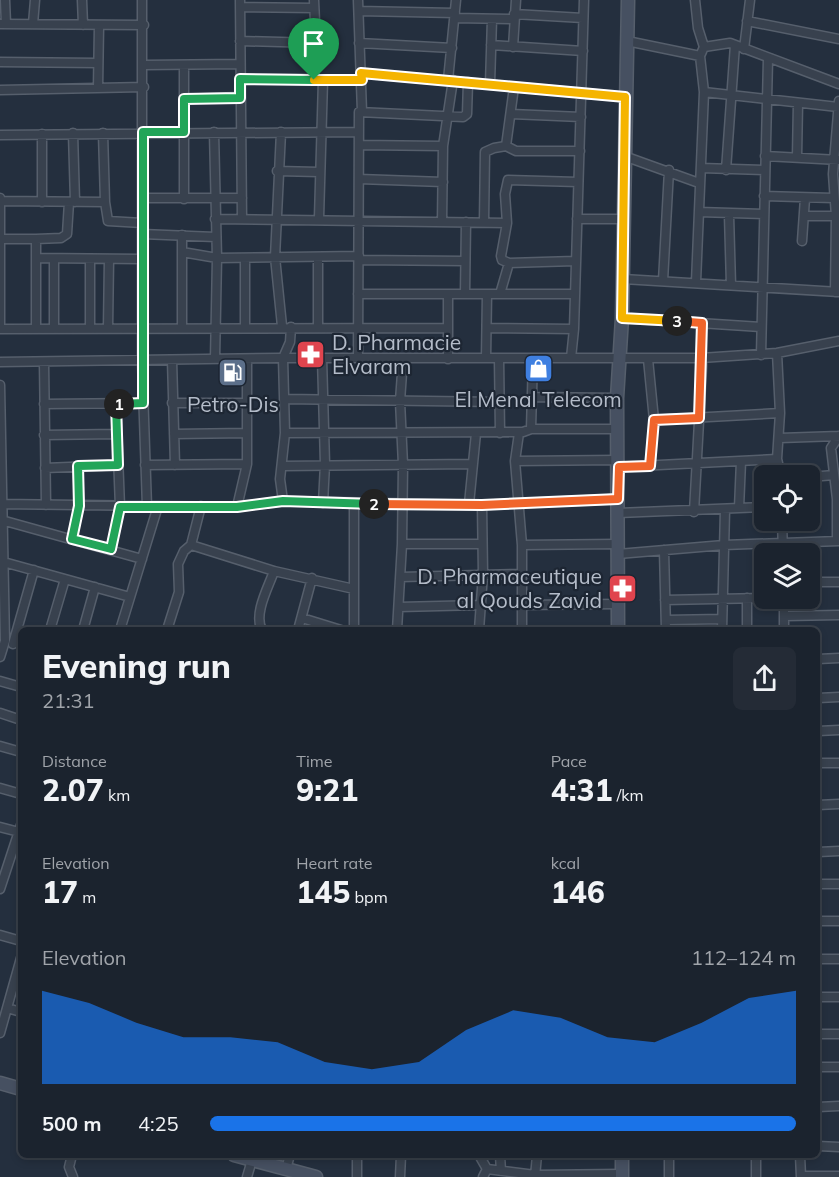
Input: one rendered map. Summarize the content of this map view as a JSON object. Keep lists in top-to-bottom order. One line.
{"places":{"pharmacy":["D. Pharmacie Elvaram","D. Pharmaceutique al Qouds Zavid"],"shop":["El Menal Telecom"],"fuel station":["Petro-Dis"]},"page":{"pins":["3","1","2"],"heading":["Evening run","21:31"],"stats":[["Distance","2.07 km"],["Time","9:21"],["Pace","4:31 /km"],["Elevation","17 m"],["Heart rate","145 bpm"],["kcal","146"]],"chart":["Elevation","112–124 m"],"list":[{"name":"500 m","note":"4:25"}]}}
